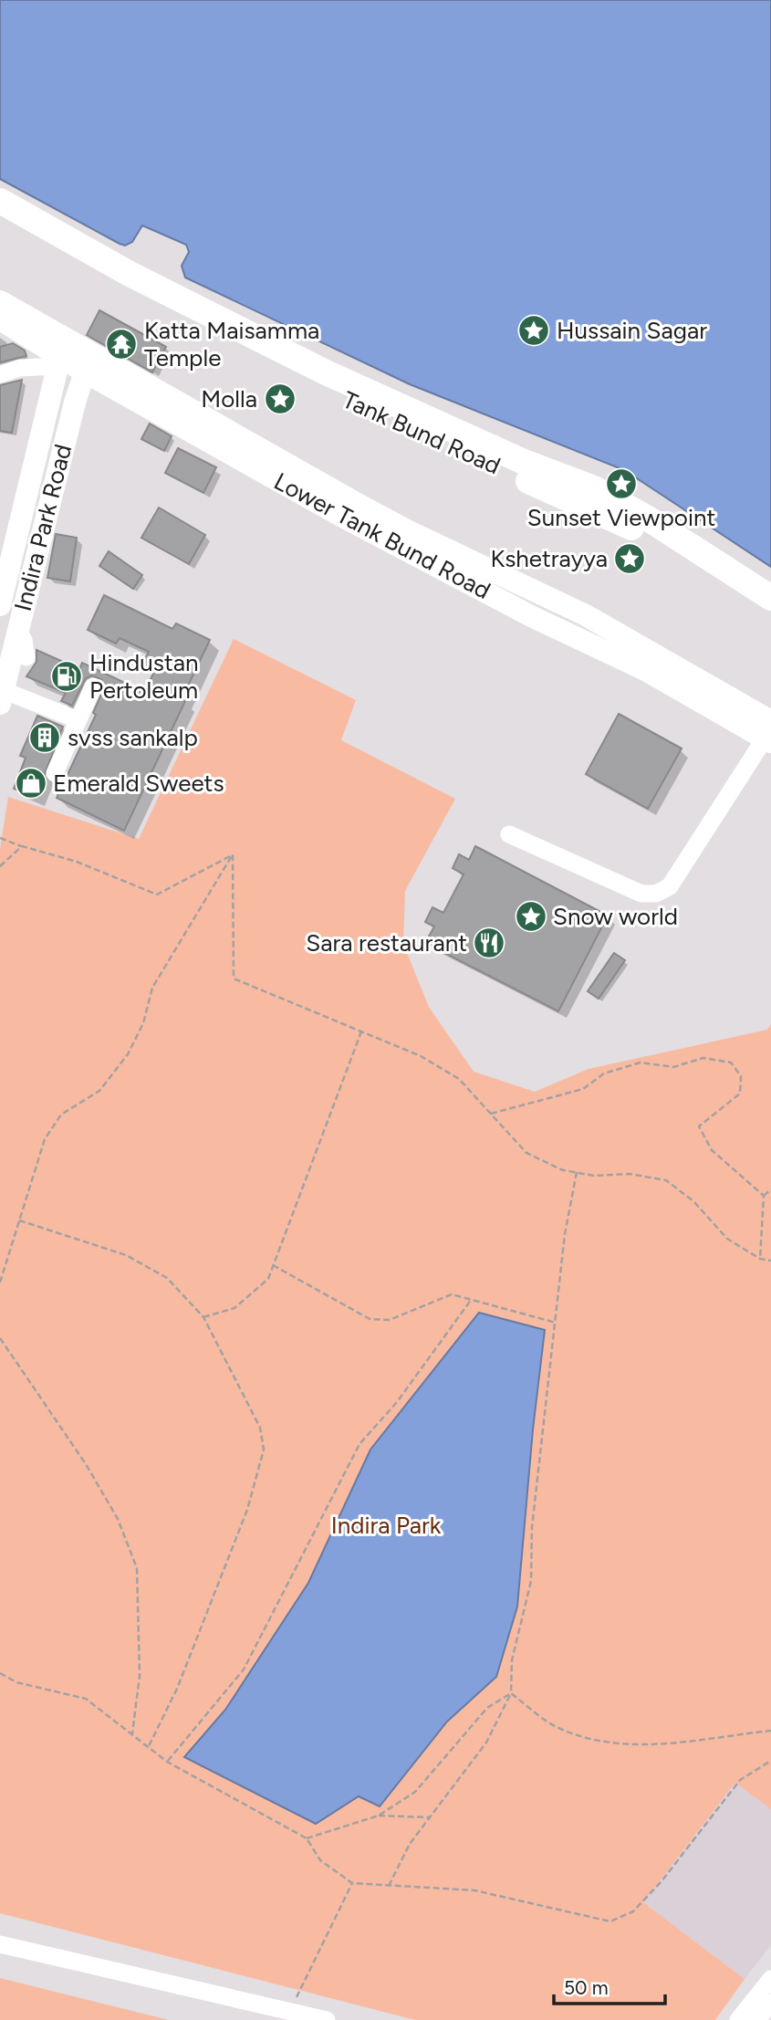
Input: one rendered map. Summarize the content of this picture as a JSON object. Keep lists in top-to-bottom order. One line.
{"streets":{"highway":["Tank Bund Road"],"main road":["Indira Park Road","Lower Tank Bund Road"]},"crossings":[["Indira Park Road","Lower Tank Bund Road"]],"parks":["Indira Park"],"places":{"place":["Hussain Sagar","Molla","Sunset Viewpoint","Kshetrayya","Snow world"],"temple":["Katta Maisamma Temple"],"fuel station":["Hindustan Pertoleum"],"building":["svss sankalp"],"shop":["Emerald Sweets"],"restaurant":["Sara restaurant"]},"scale_bar":"50 m"}
